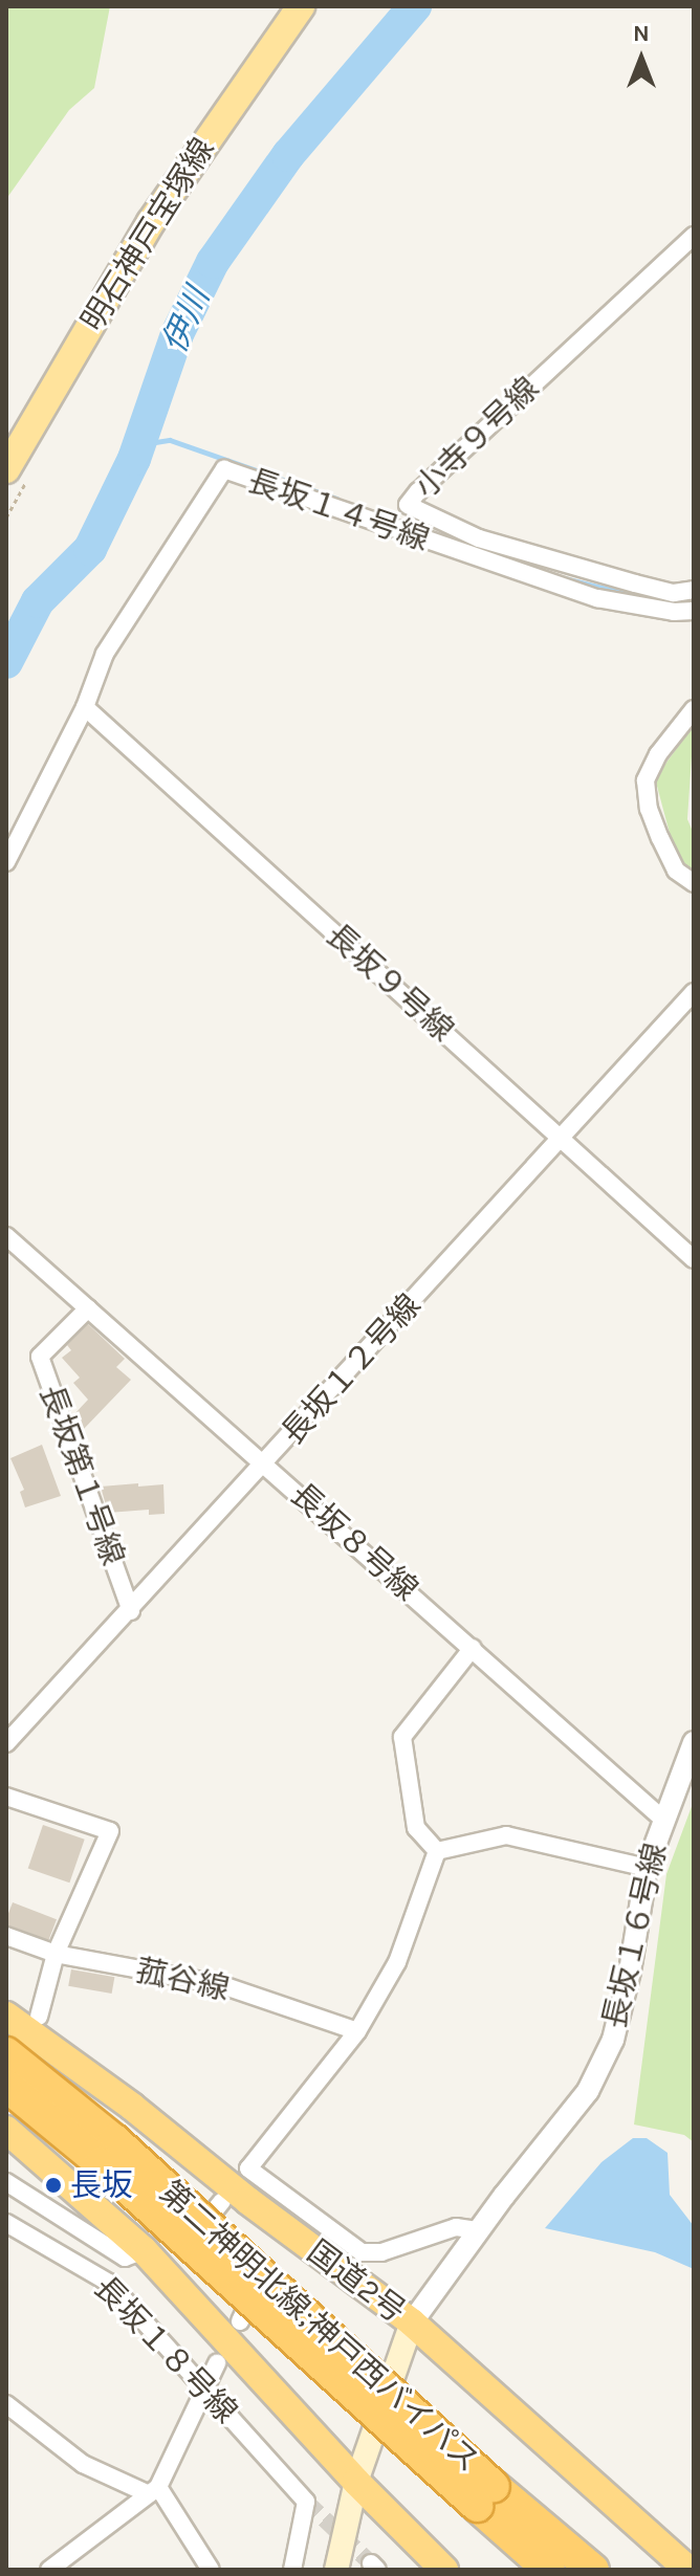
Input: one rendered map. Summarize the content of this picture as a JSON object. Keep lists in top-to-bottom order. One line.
{"streets":{"highway":["国道2号","第二神明北線;神戸西バイパス"],"main road":["明石神戸宝塚線"],"street":["小寺９号線","長坂１４号線","長坂９号線","長坂１２号線","長坂第１号線","長坂８号線","長坂１６号線","菰谷線","長坂１８号線"]},"crossings":[["小寺９号線","長坂１４号線"],["長坂１４号線","長坂９号線"],["長坂９号線","長坂１２号線"],["長坂１２号線","長坂第１号線"],["長坂１２号線","長坂８号線"],["長坂第１号線","長坂８号線"],["長坂８号線","長坂１６号線"],["長坂１６号線","国道2号"]],"water":["伊川"],"places":["長坂"],"north":"top"}
